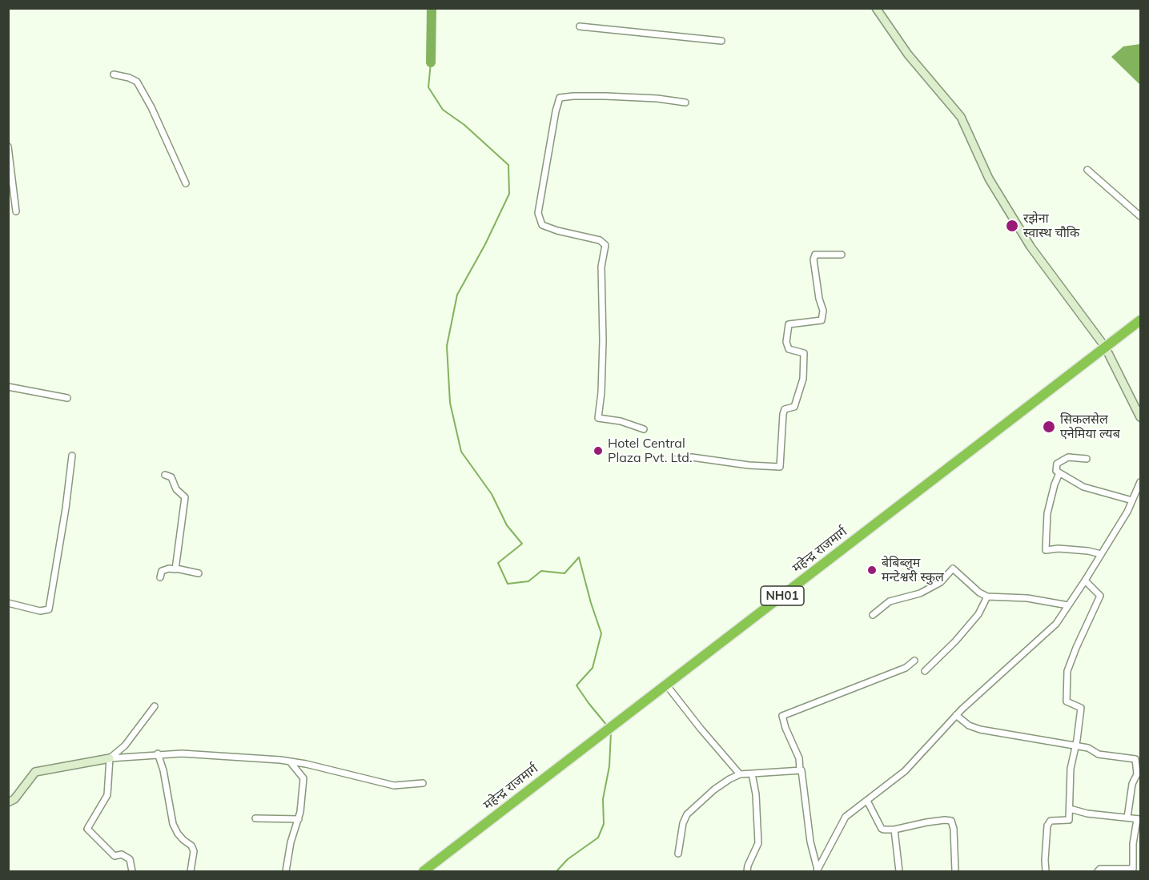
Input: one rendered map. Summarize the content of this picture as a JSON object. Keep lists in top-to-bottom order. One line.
{"streets":{"highway":["महेन्द्र राजमार्ग","NH01"]},"places":["रझेना स्वास्थ चौकि","सिकलसेल एनेमिया ल्यब","Hotel Central Plaza Pvt. Ltd.","बेबिब्लुम मन्टेश्वरी स्कुल"]}
